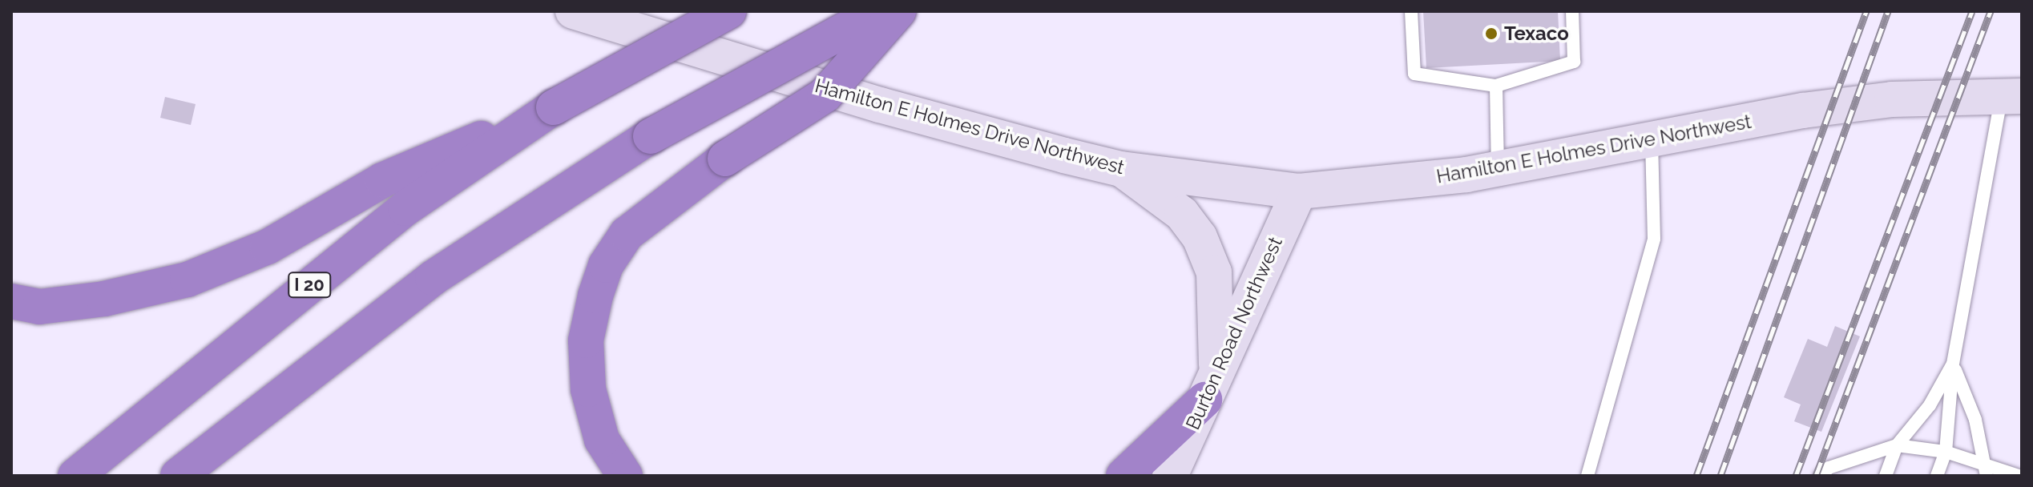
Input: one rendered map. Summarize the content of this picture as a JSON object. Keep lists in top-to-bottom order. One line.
{"streets":{"highway":["I 20"],"main road":["Hamilton E Holmes Drive Northwest","Burton Road Northwest"]},"crossings":[["Hamilton E Holmes Drive Northwest","Burton Road Northwest"]],"places":["Texaco"]}
